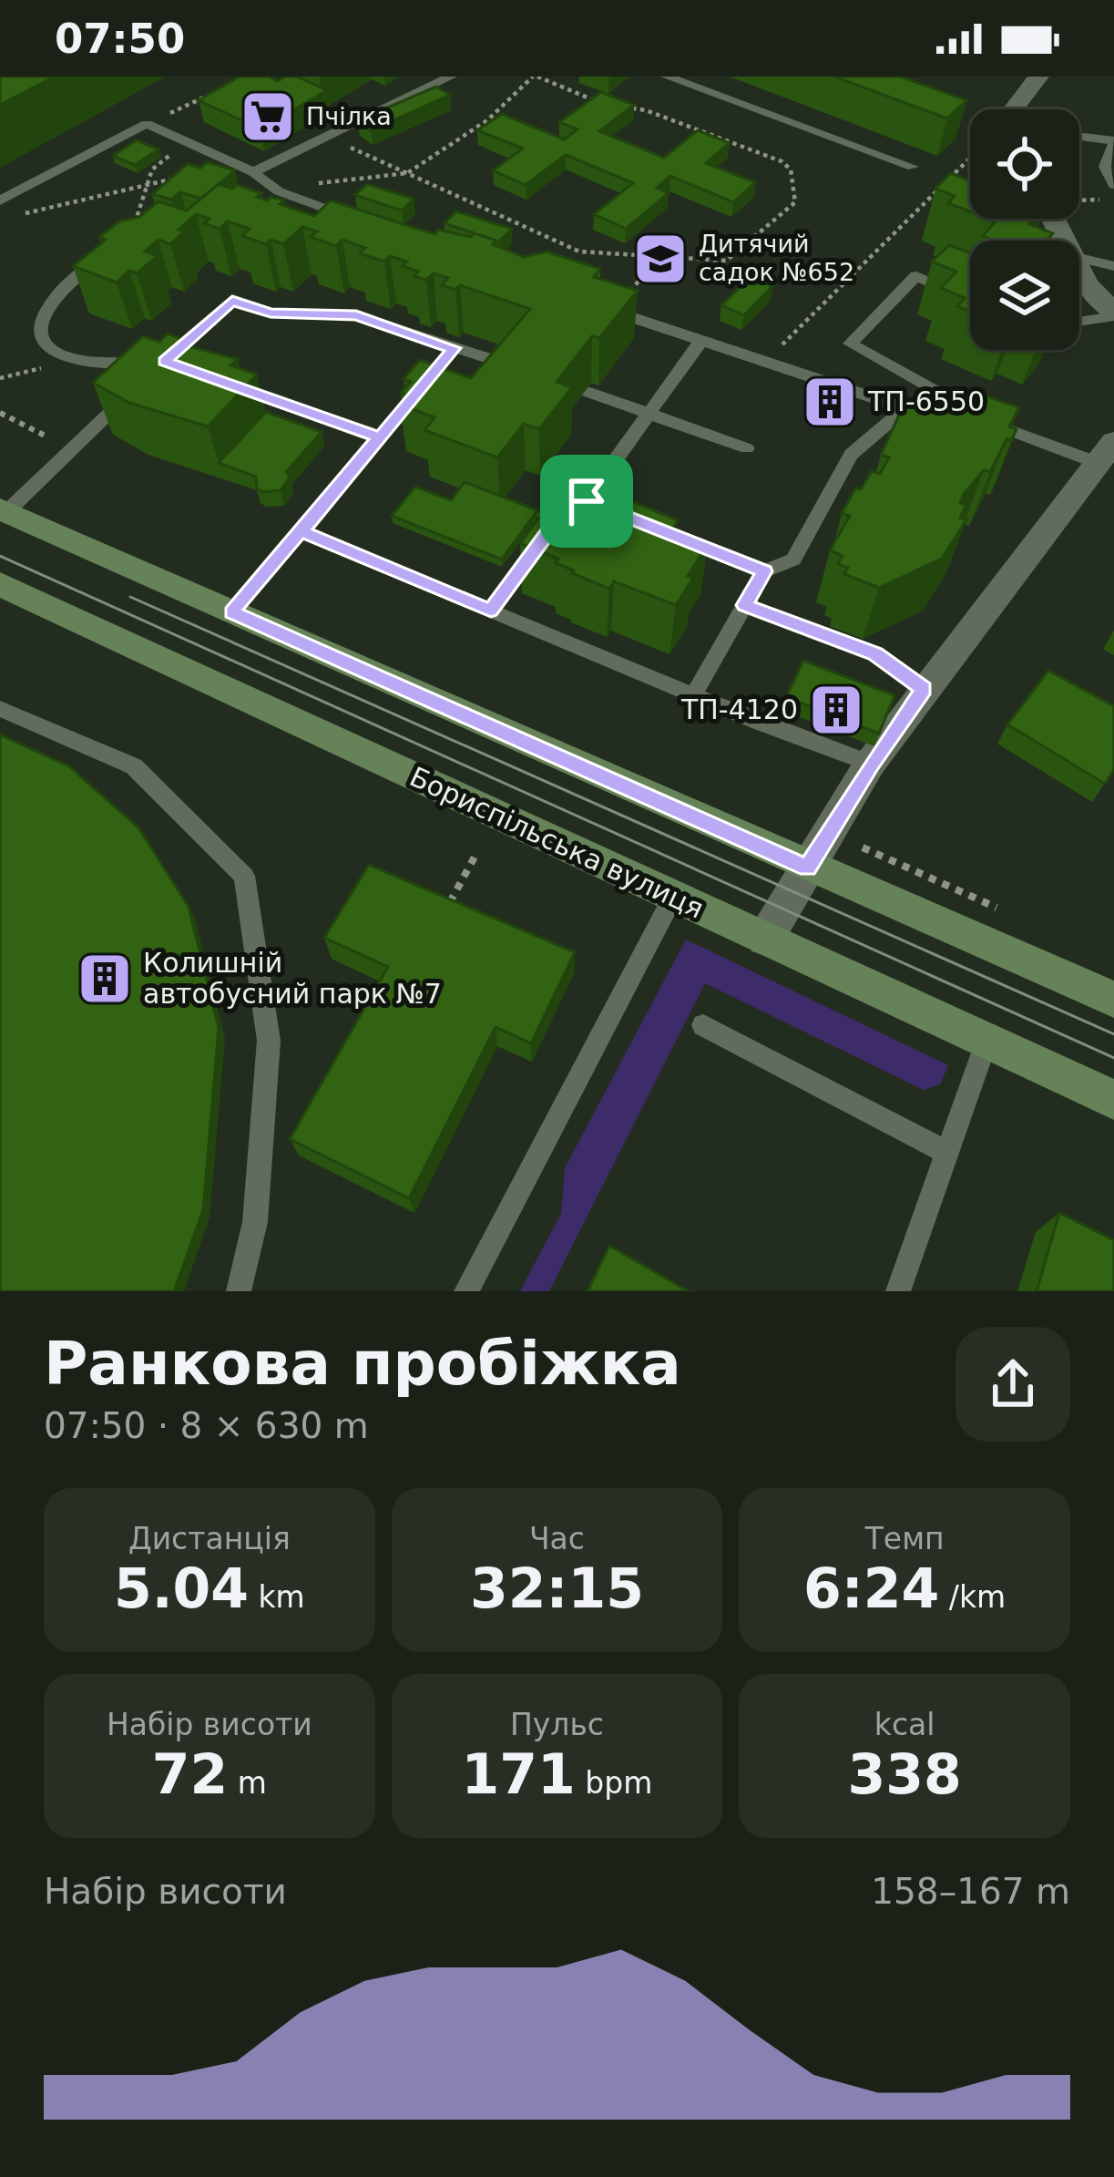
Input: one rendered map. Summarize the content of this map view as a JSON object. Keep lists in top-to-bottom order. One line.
{"streets":{"main road":["Бориспільська вулиця"]},"places":{"supermarket":["Пчілка"],"school or university":["Дитячий садок №652"],"building":["ТП-6550","ТП-4120","Колишній автобусний парк №7"]},"page":{"status":"07:50","heading":["Ранкова пробіжка","07:50 · 8 × 630 m"],"stats":[["Дистанція","5.04 km"],["Час","32:15"],["Темп","6:24 /km"],["Набір висоти","72 m"],["Пульс","171 bpm"],["kcal","338"]],"chart":["Набір висоти","158–167 m"]}}
